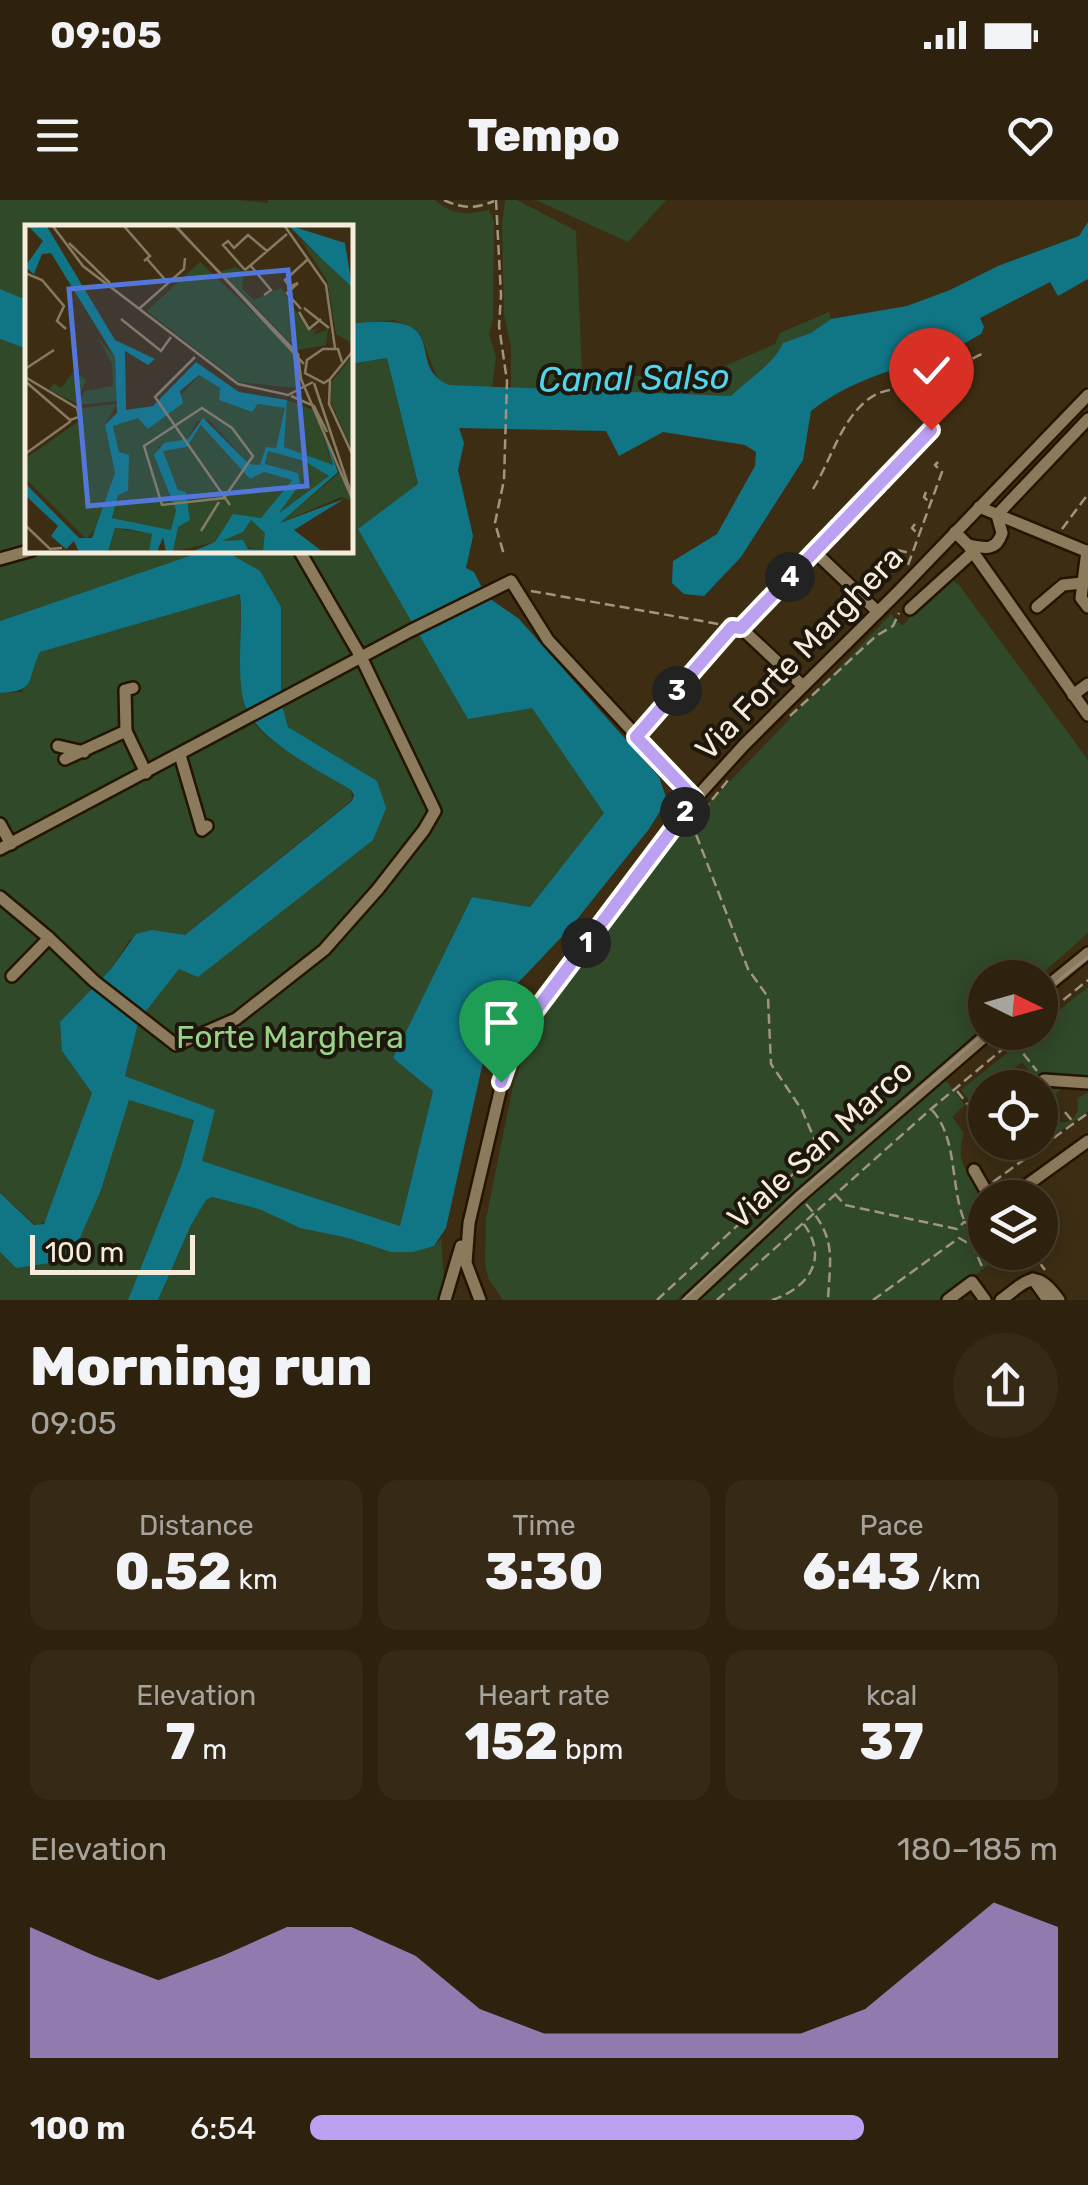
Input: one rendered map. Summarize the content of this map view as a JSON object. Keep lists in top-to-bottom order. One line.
{"streets":{"street":["Via Forte Marghera","Viale San Marco"]},"water":["Canal Salso"],"parks":["Forte Marghera"],"scale_bar":"100 m","north":"right","page":{"status":"09:05","header":"Tempo","pins":["4","3","2","1"],"scale":"100 m","heading":["Morning run","09:05"],"stats":[["Distance","0.52 km"],["Time","3:30"],["Pace","6:43 /km"],["Elevation","7 m"],["Heart rate","152 bpm"],["kcal","37"]],"chart":["Elevation","180–185 m"],"list":[{"name":"100 m","note":"6:54"}]}}
